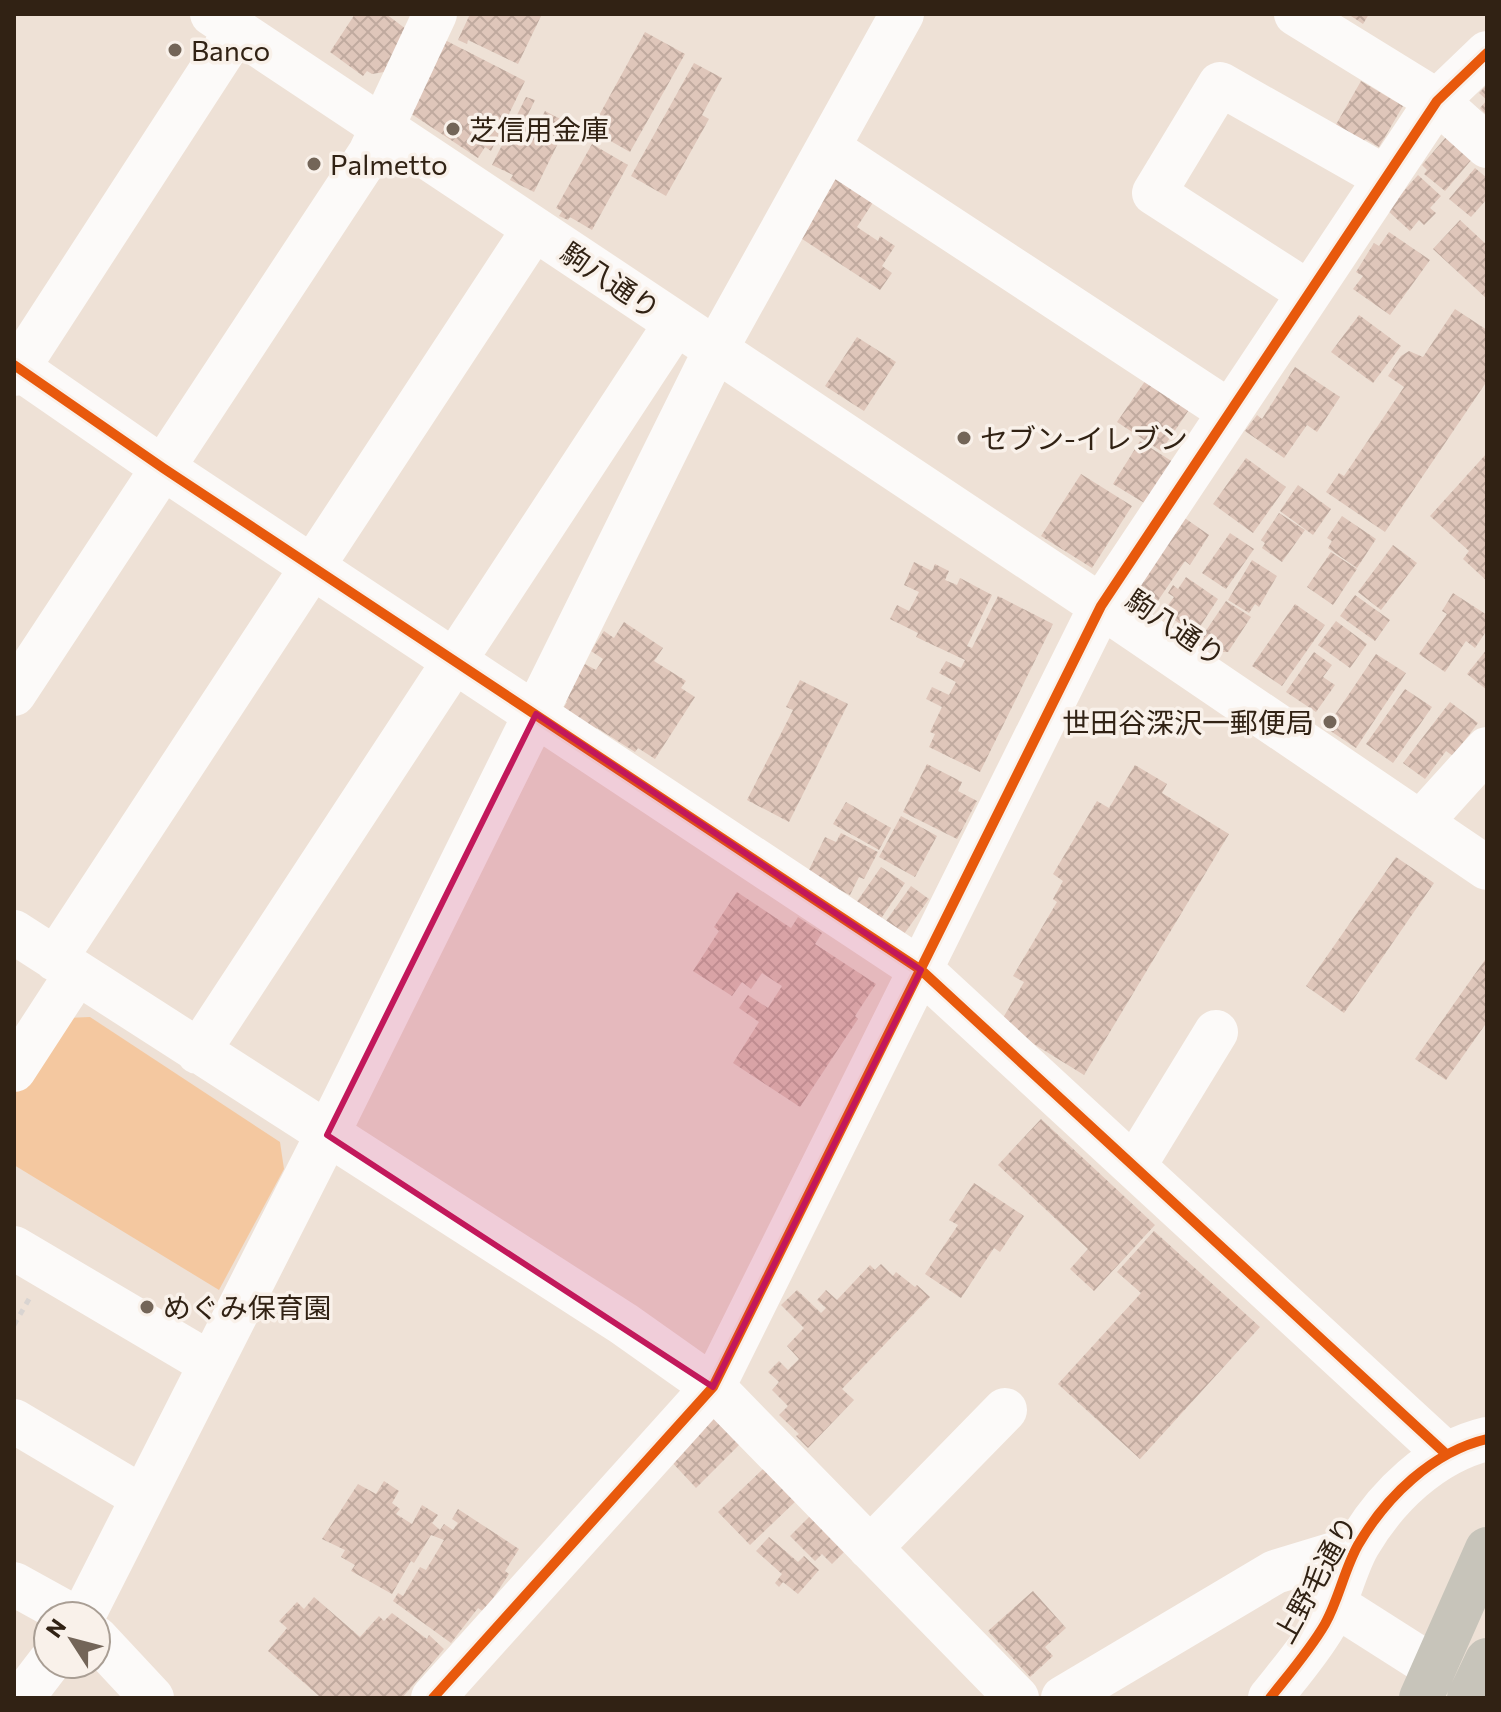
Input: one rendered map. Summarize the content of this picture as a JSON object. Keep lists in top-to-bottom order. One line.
{"streets":{"street":["駒八通り","上野毛通り"]},"places":["Banco","芝信用金庫","Palmetto","セブン-イレブン","世田谷深沢一郵便局","めぐみ保育園"],"north":"top left"}
